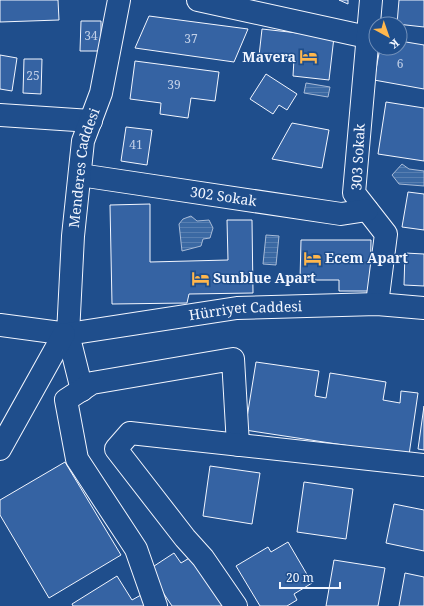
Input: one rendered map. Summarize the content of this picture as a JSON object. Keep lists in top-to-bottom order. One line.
{"streets":{"street":["303 Sokak","Menderes Caddesi","302 Sokak","Hürriyet Caddesi"]},"crossings":[["303 Sokak","302 Sokak"],["303 Sokak","Hürriyet Caddesi"],["Menderes Caddesi","302 Sokak"],["Menderes Caddesi","Hürriyet Caddesi"]],"places":{"hotel":["Mavera","Ecem Apart","Sunblue Apart"]},"house_numbers":["34","37","6","25","39","41"],"scale_bar":"20 m","north":"bottom right"}
